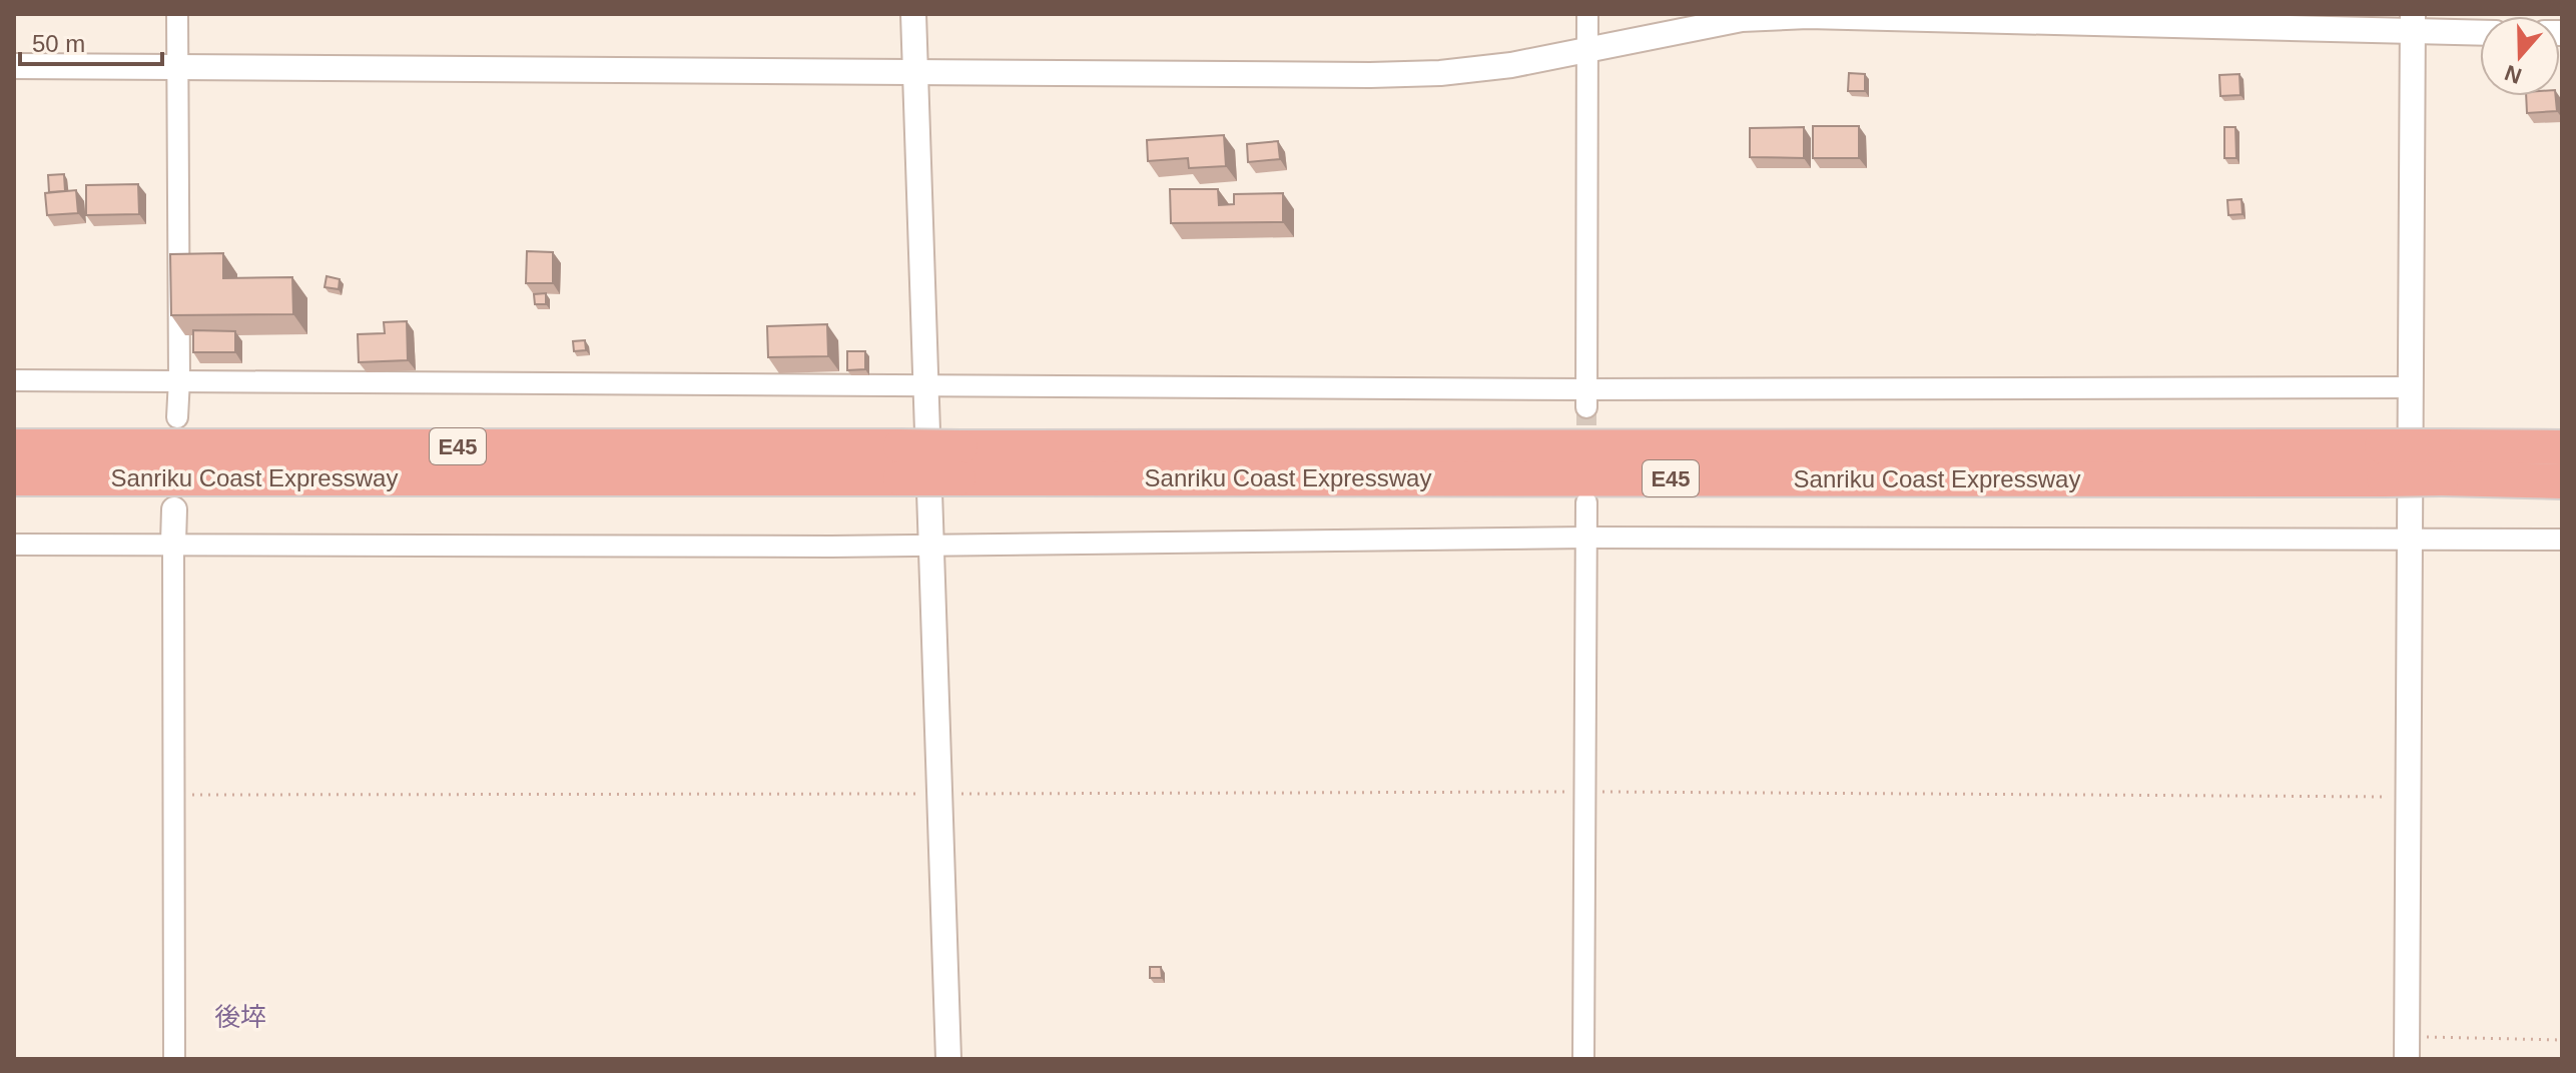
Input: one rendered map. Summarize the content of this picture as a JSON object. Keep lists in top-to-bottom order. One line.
{"streets":{"highway":["E45","Sanriku Coast Expressway"]},"districts":["後埣"],"scale_bar":"50 m","north":"bottom"}
